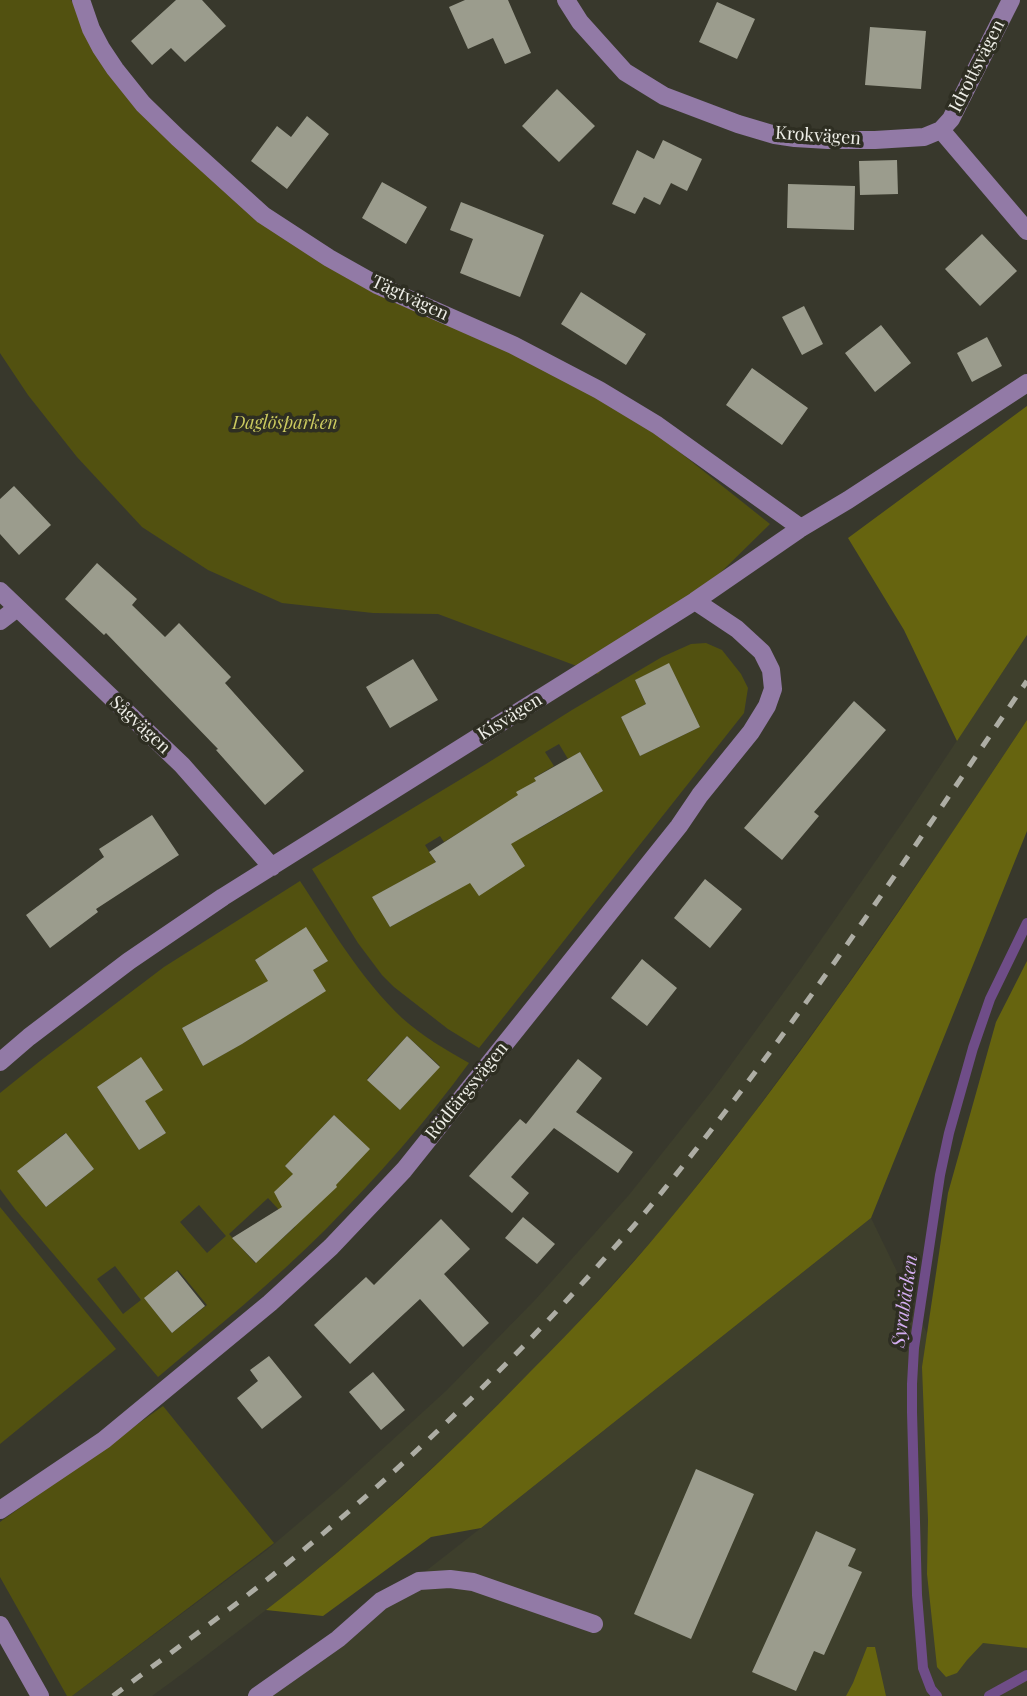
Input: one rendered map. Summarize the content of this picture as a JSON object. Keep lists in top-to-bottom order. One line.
{"streets":{"street":["Idrottsvägen","Krokvägen","Tägtvägen","Kisvägen","Sågvägen","Rödfärgsvägen"]},"crossings":[["Idrottsvägen","Krokvägen"],["Tägtvägen","Kisvägen"],["Kisvägen","Sågvägen"],["Kisvägen","Rödfärgsvägen"]],"water":["Syrabäcken"],"parks":["Daglösparken"]}
